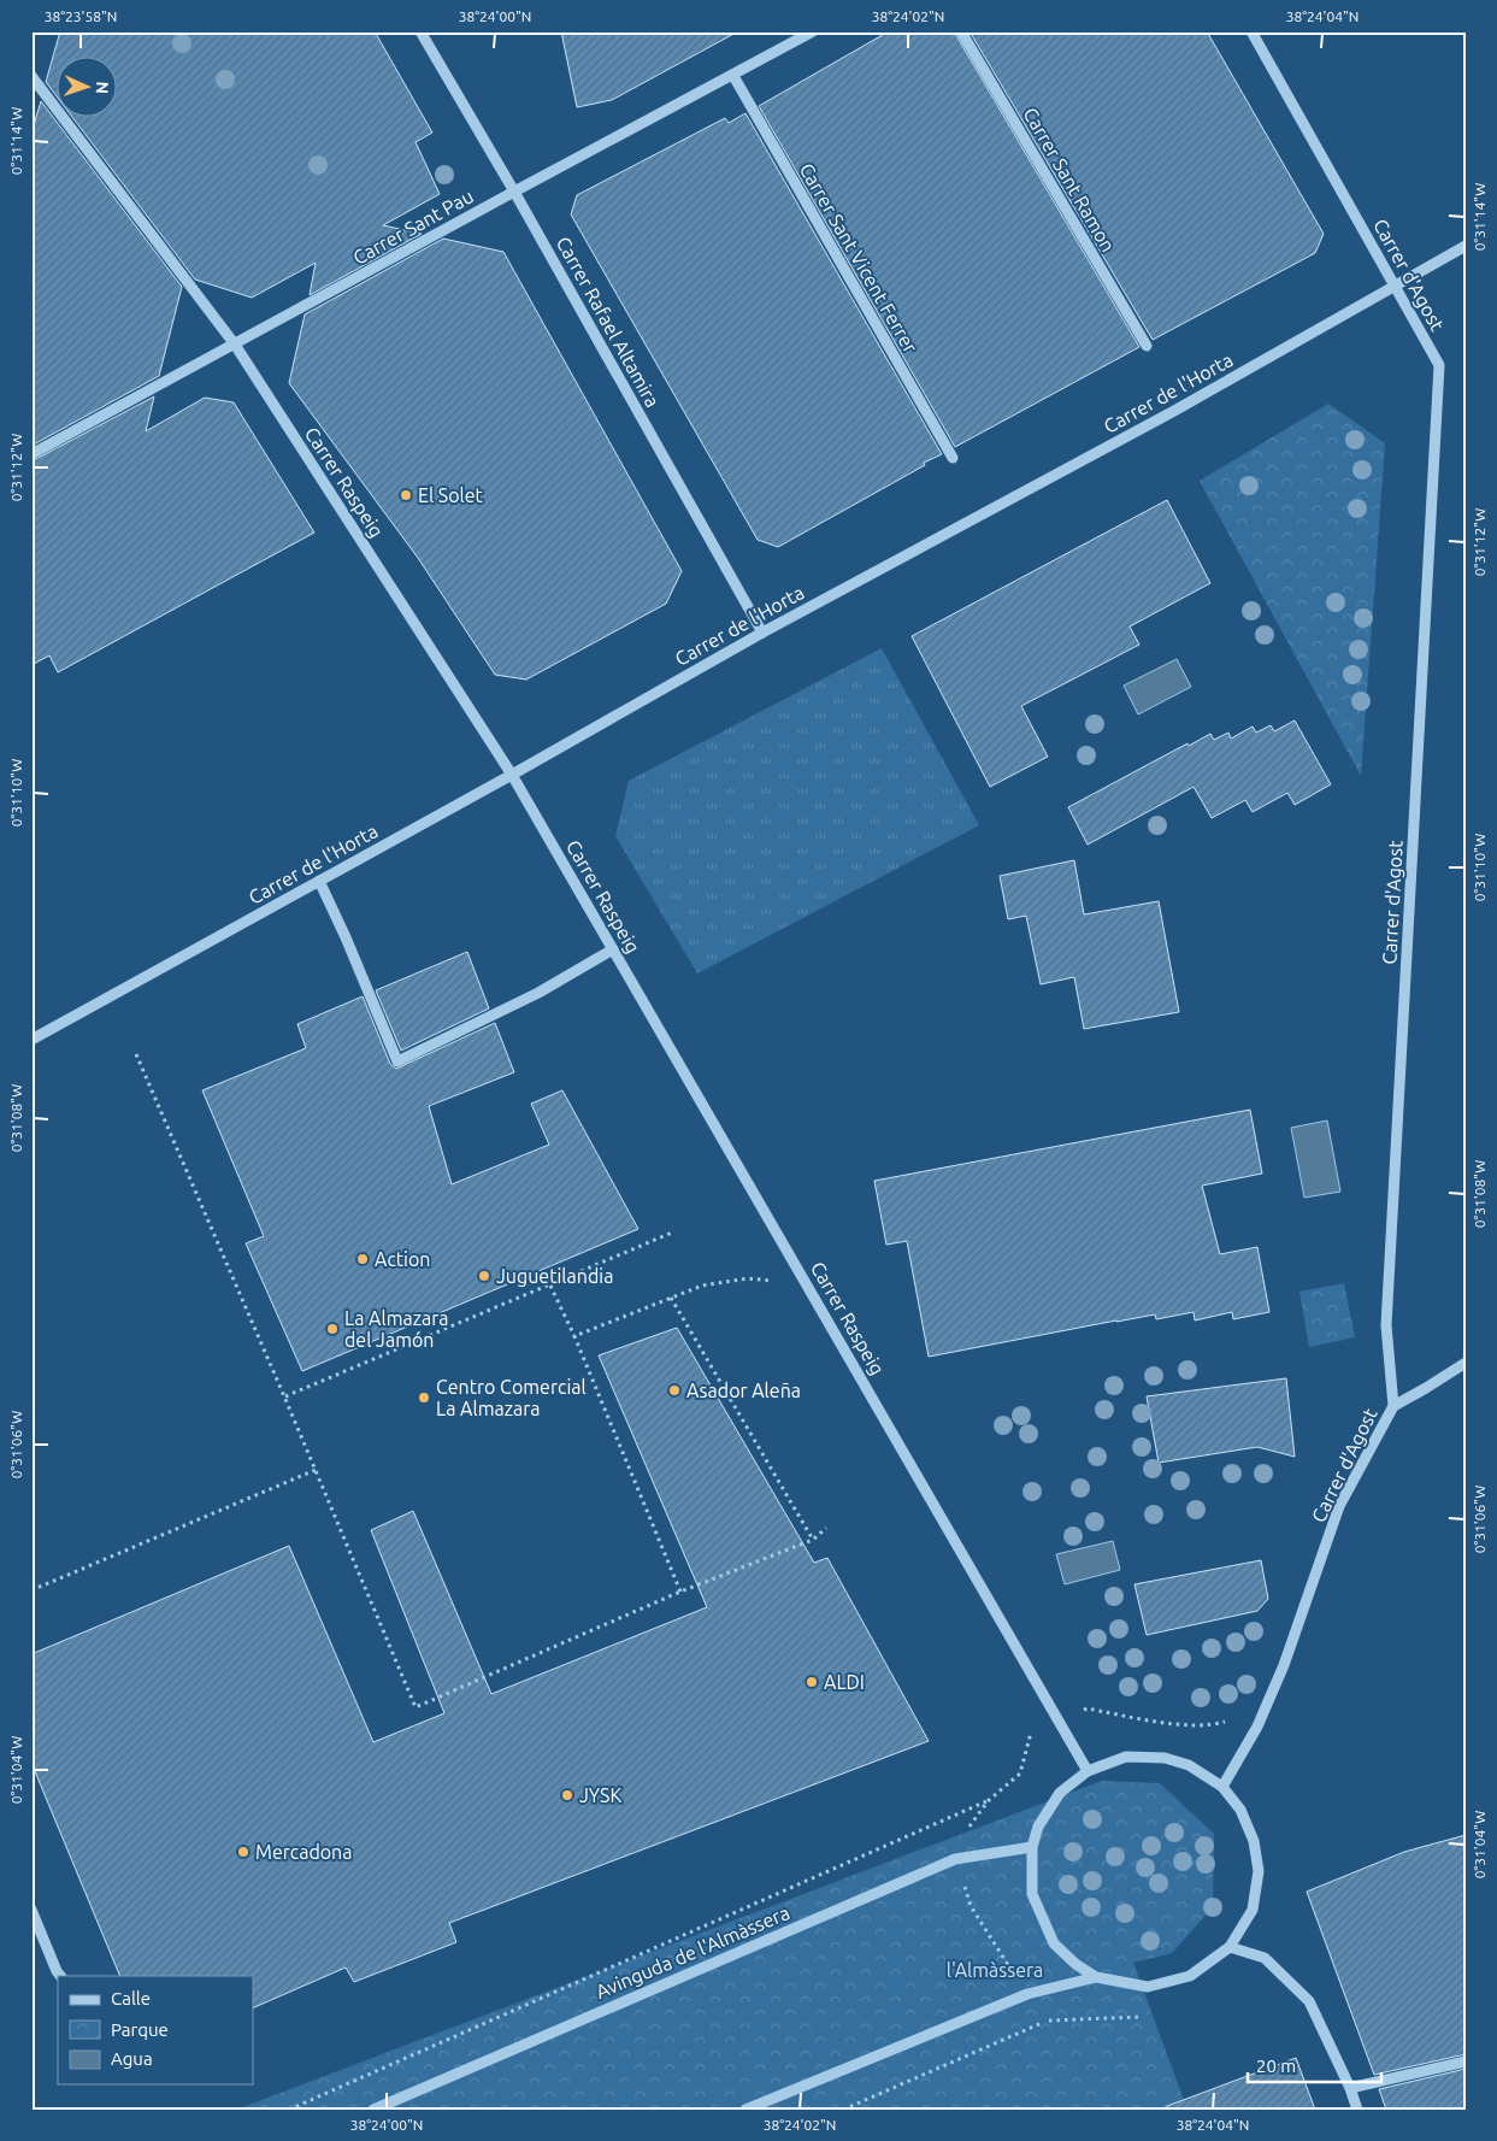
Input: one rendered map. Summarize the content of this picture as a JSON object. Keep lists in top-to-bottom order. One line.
{"streets":{"street":["Carrer Sant Ramon","Carrer Sant Pau","Carrer Sant Vicent Ferrer","Carrer d'Agost","Carrer Rafael Altamira","Carrer de l'Horta","Carrer Raspeig","Avinguda de l'Almàssera"]},"crossings":[["Carrer Sant Pau","Carrer Sant Vicent Ferrer"],["Carrer Sant Pau","Carrer Rafael Altamira"],["Carrer Sant Pau","Carrer Raspeig"],["Carrer d'Agost","Carrer de l'Horta"],["Carrer Rafael Altamira","Carrer de l'Horta"],["Carrer de l'Horta","Carrer Raspeig"]],"parks":["l'Almàssera"],"places":["El Solet","Action","Juguetilandia","La Almazara del Jamón","Asador Aleña","Centro Comercial La Almazara","ALDI","JYSK","Mercadona"],"legend":["Calle","Parque","Agua"],"scale_bar":"20 m","north":"right","coordinates":["38°23'58\"N","38°24'00\"N","38°24'02\"N","38°24'04\"N","0°31'14\"W","0°31'12\"W","0°31'10\"W","0°31'08\"W","0°31'06\"W","0°31'04\"W"]}
